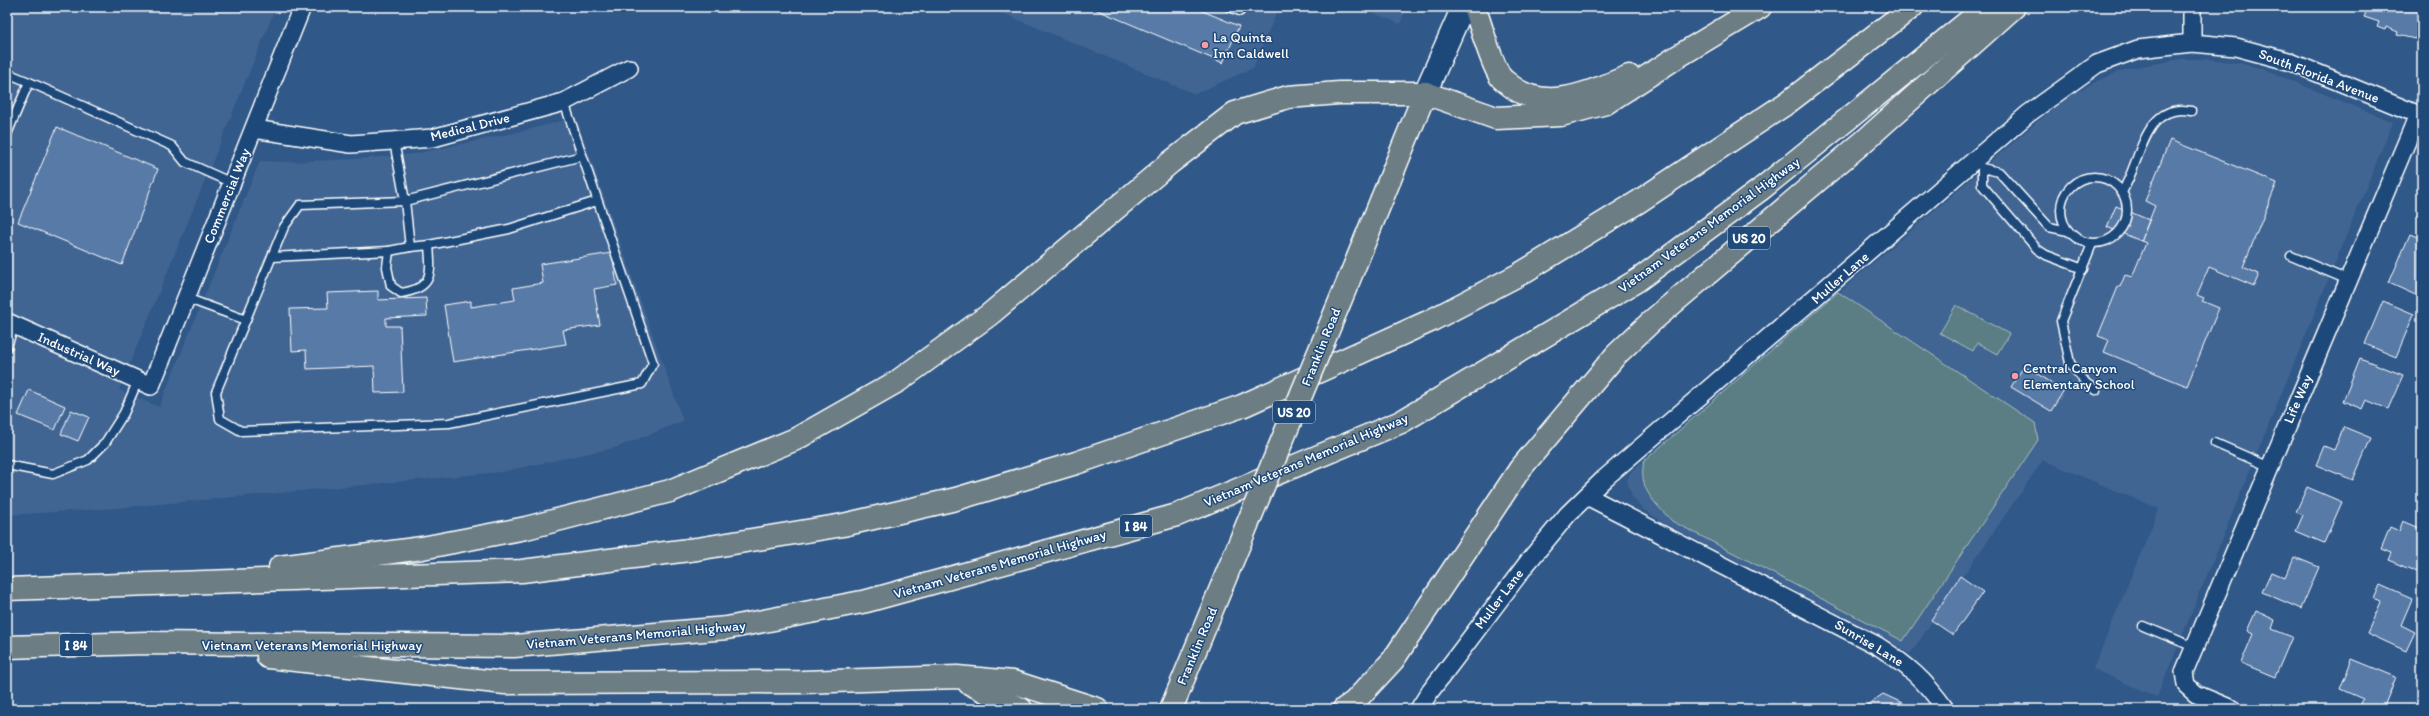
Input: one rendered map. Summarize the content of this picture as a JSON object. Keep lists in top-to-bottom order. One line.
{"streets":{"main road":["Vietnam Veterans Memorial Highway","US 20","Franklin Road","I 84"],"street":["South Florida Avenue","Medical Drive","Commercial Way","Muller Lane","Industrial Way","Life Way","Sunrise Lane"]},"crossings":[["South Florida Avenue","Muller Lane"],["South Florida Avenue","Life Way"],["Medical Drive","Commercial Way"],["Commercial Way","Industrial Way"],["Muller Lane","Sunrise Lane"]],"places":["La Quinta Inn Caldwell","Central Canyon Elementary School"]}
